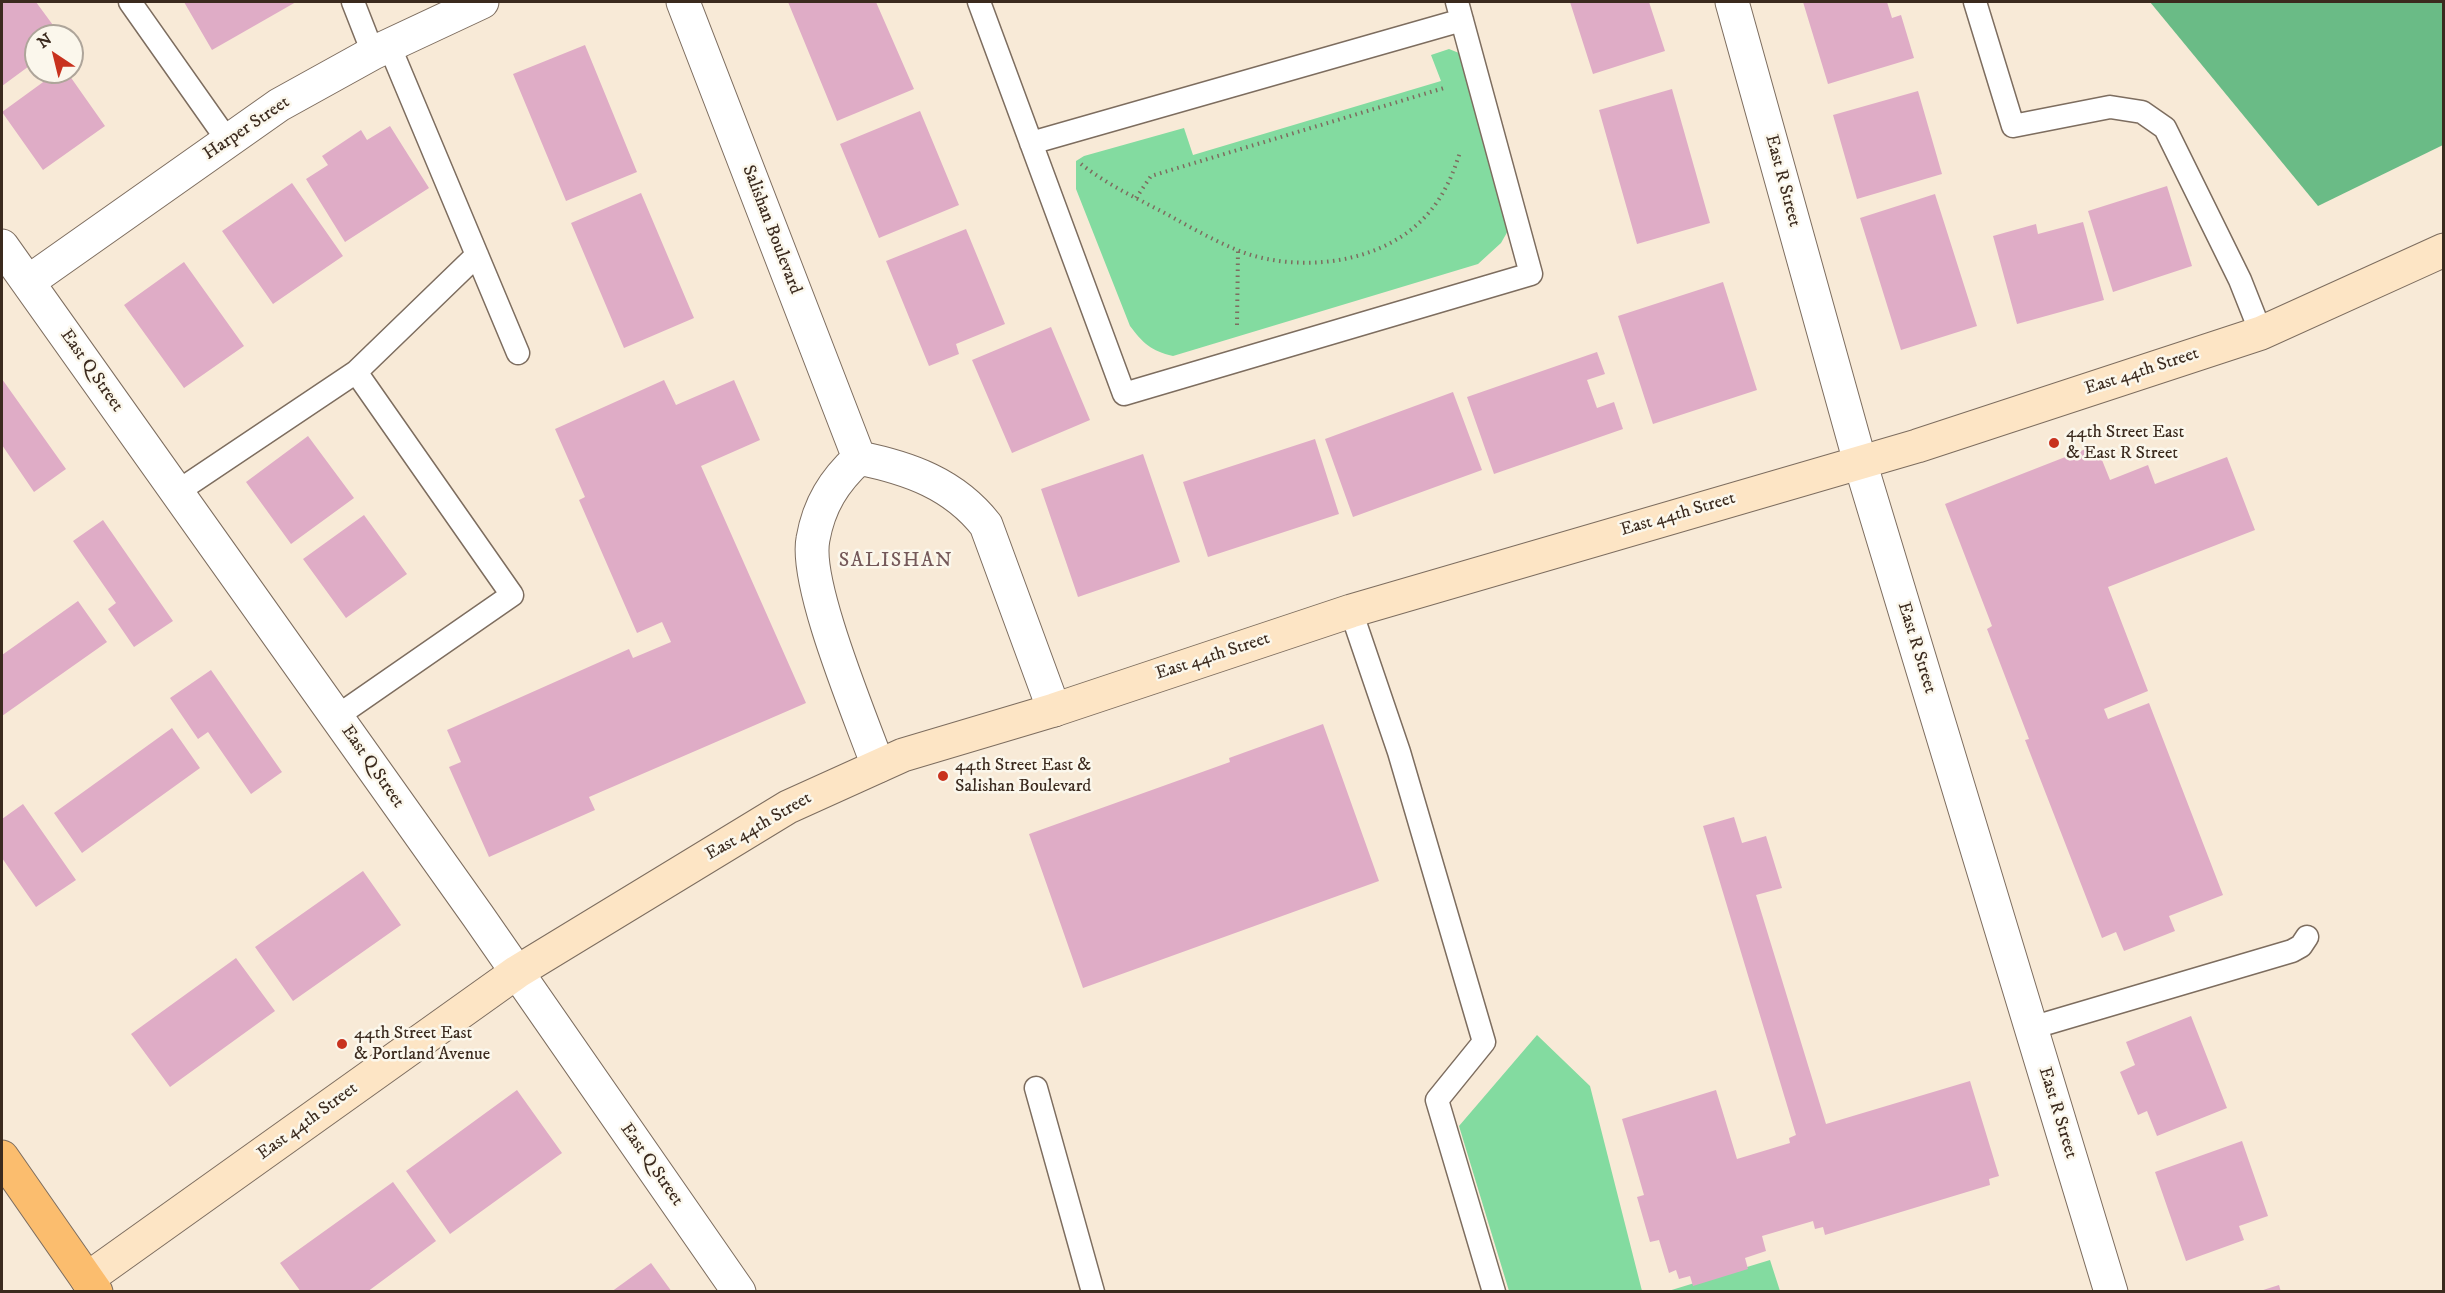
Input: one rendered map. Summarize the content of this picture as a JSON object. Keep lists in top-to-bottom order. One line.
{"streets":{"street":["Harper Street","East R Street","Salishan Boulevard","East Q Street","East 44th Street"]},"crossings":[["Harper Street","East Q Street"],["East R Street","East 44th Street"],["East Q Street","East 44th Street"]],"districts":["SALISHAN"],"places":["44th Street East & East R Street","44th Street East & Salishan Boulevard","44th Street East & Portland Avenue"],"north":"top left"}
